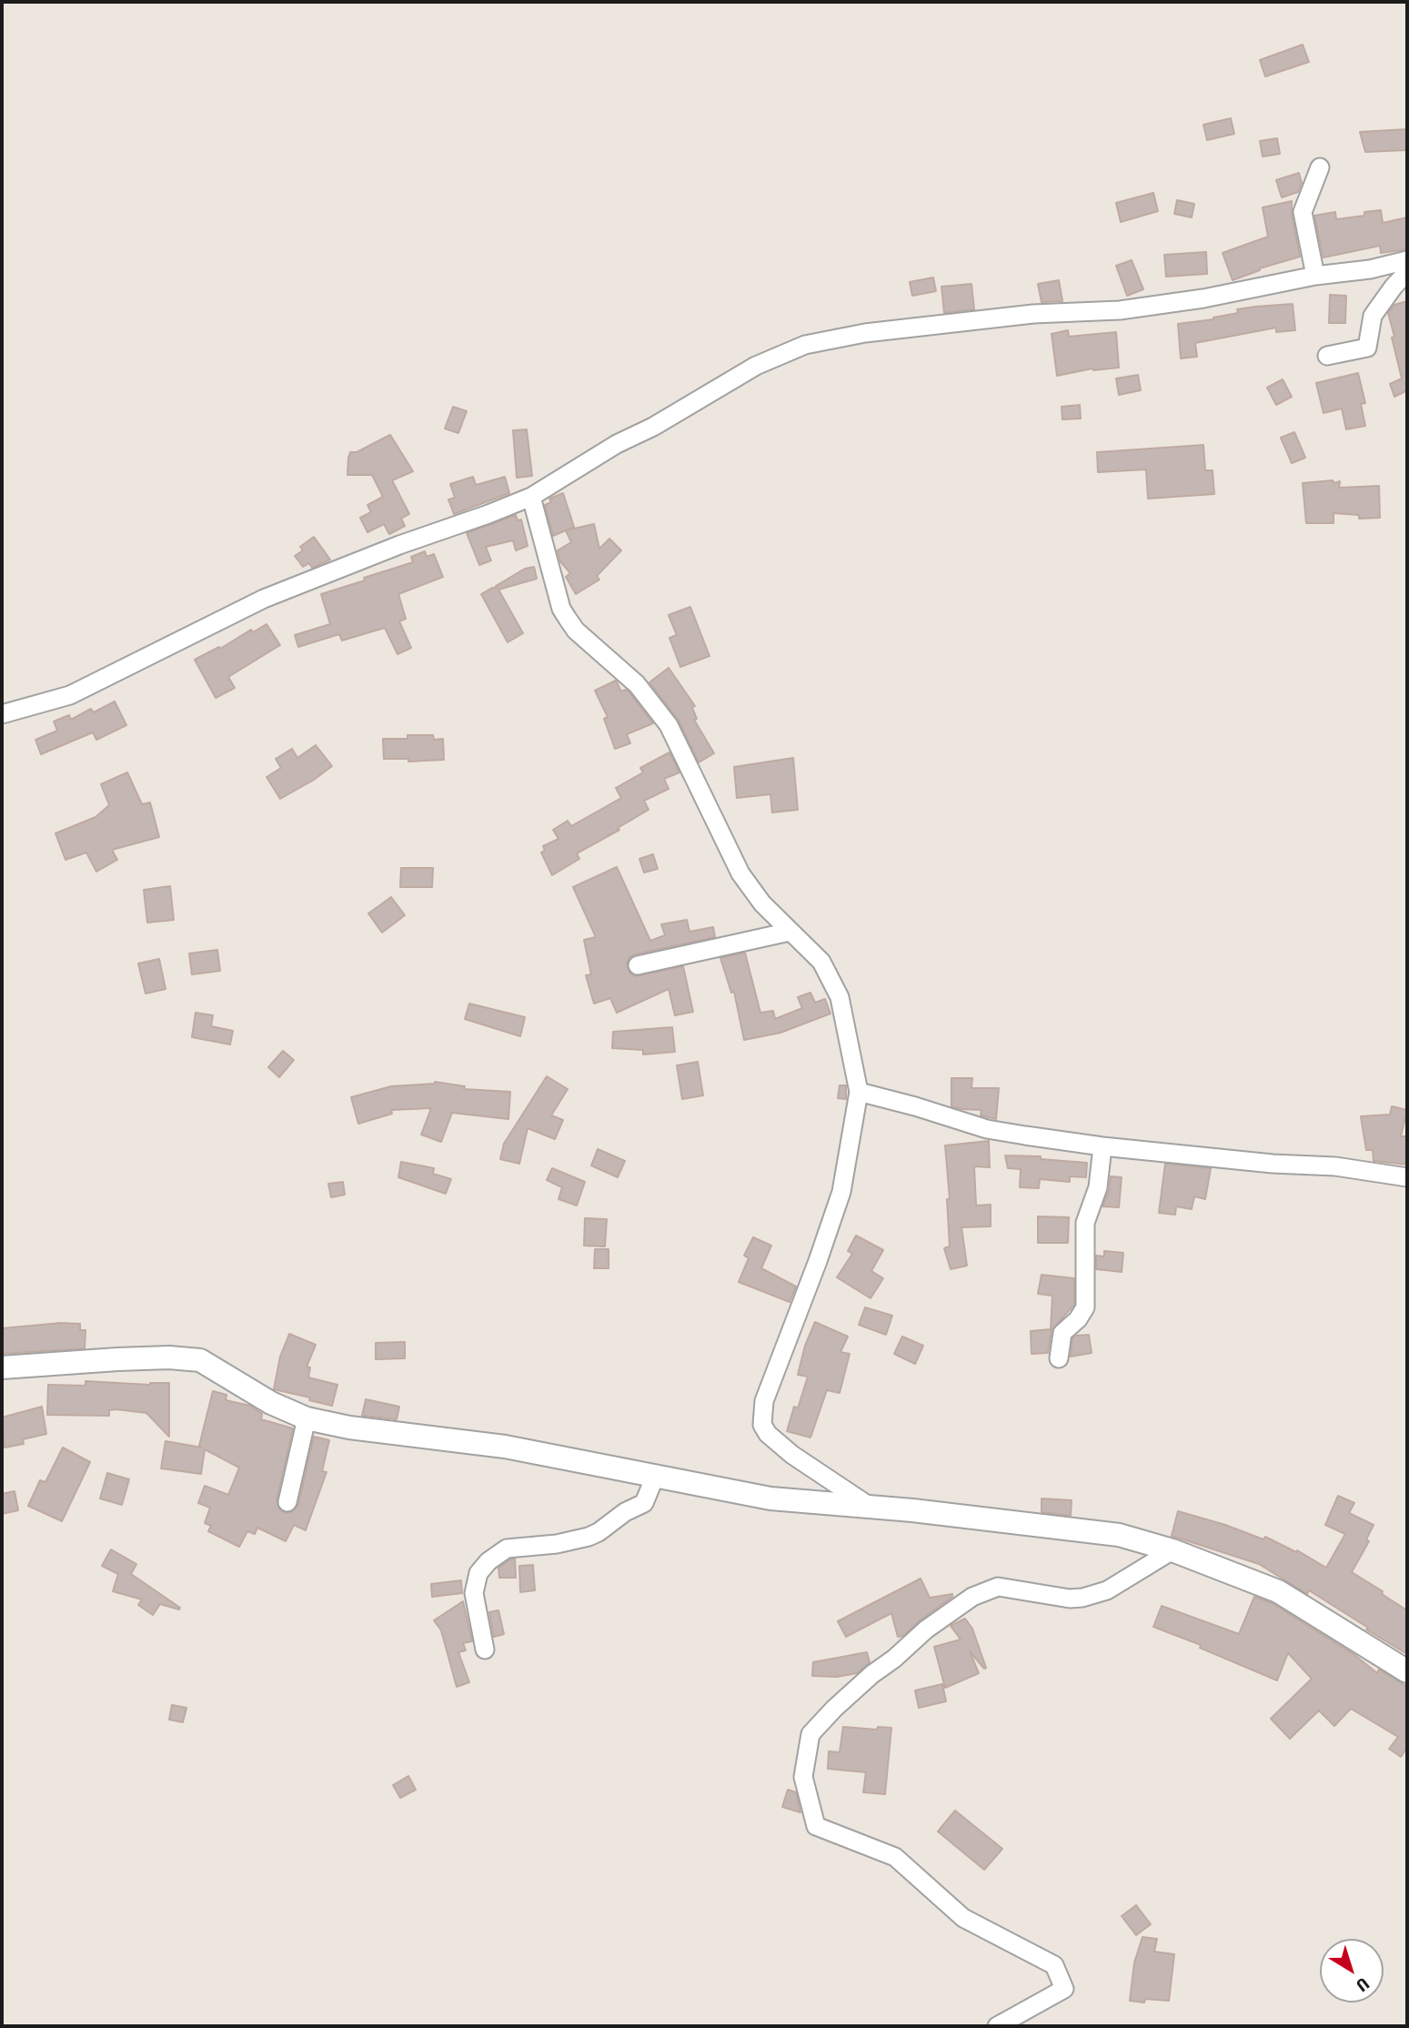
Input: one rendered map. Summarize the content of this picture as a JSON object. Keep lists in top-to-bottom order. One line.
{"north":"bottom right"}
